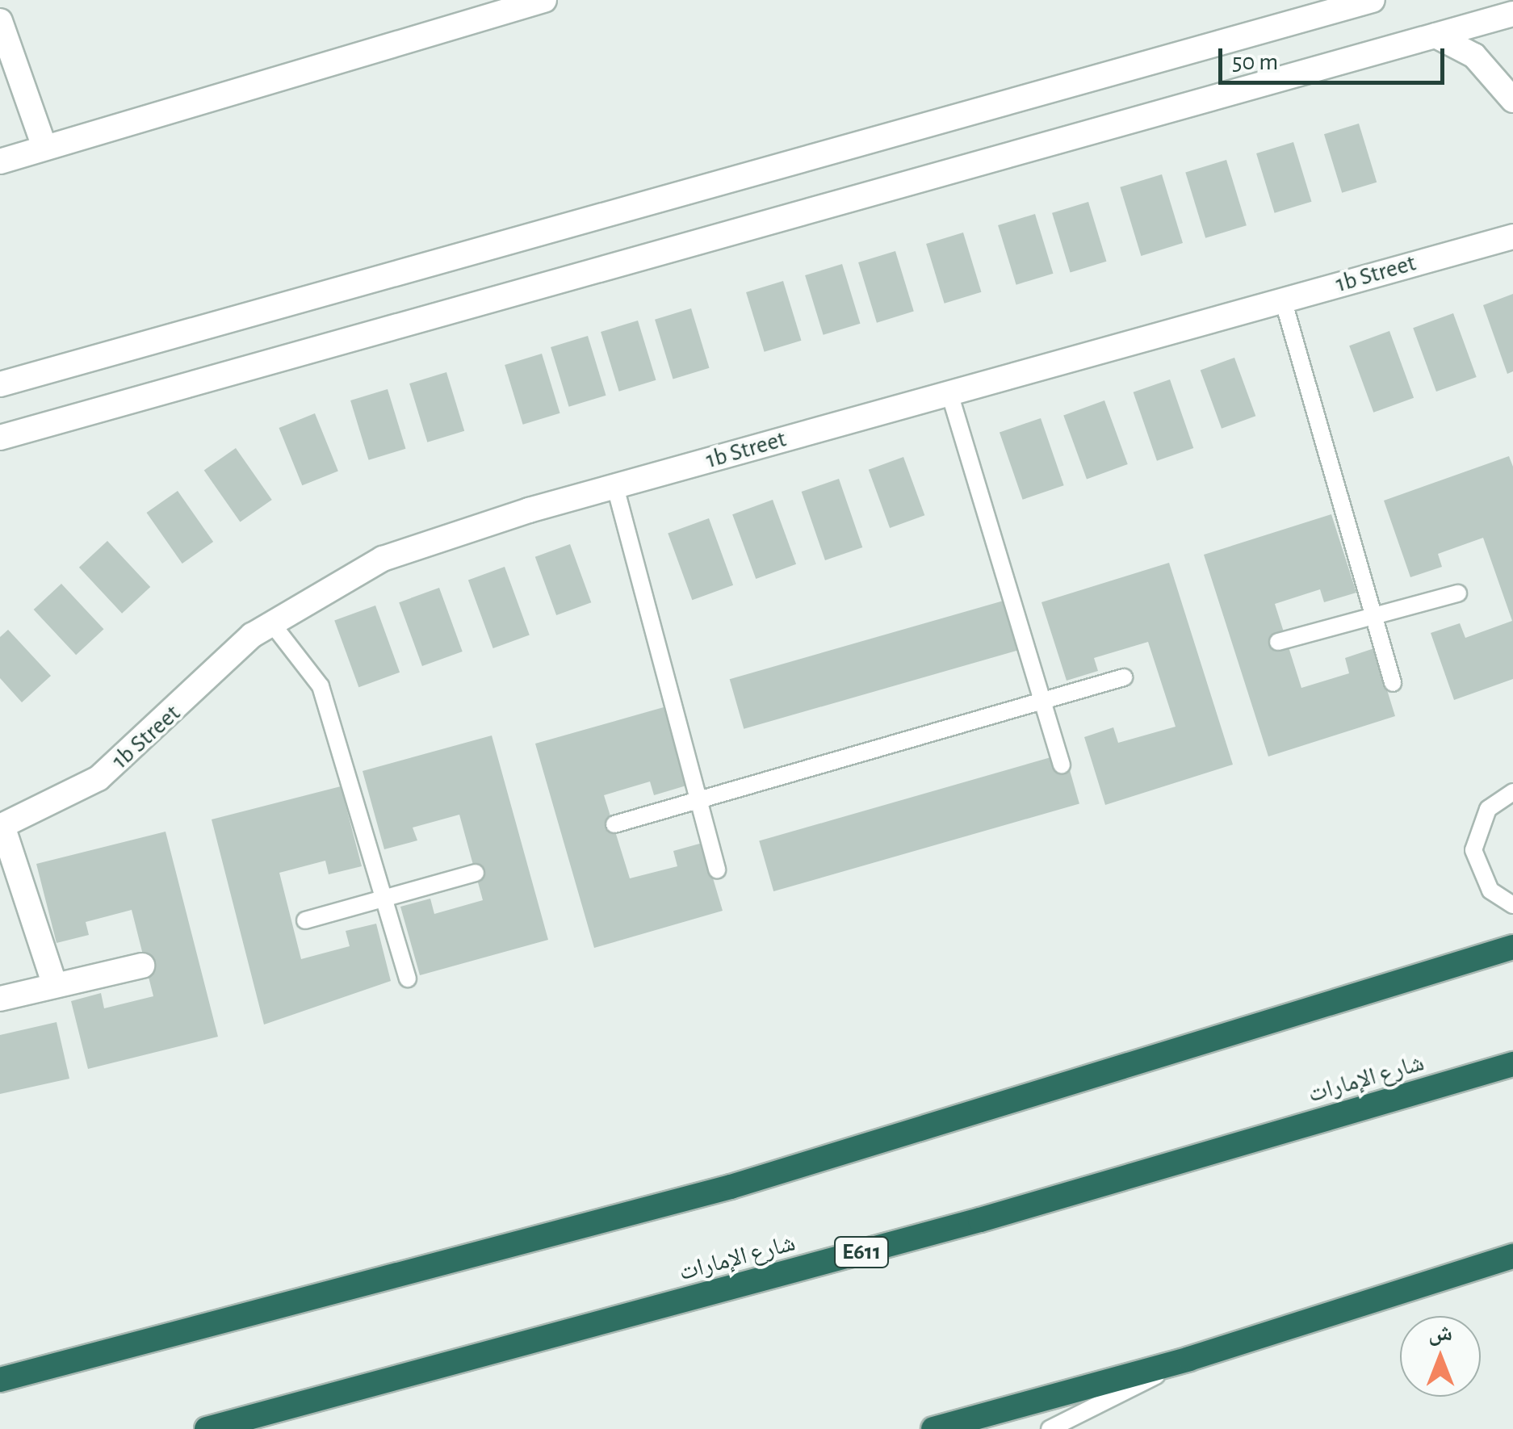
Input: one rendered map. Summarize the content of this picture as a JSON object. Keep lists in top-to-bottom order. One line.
{"streets":{"highway":["شارع الإمارات","E611"],"street":["1b Street"]},"scale_bar":"50 m","north":"top"}
